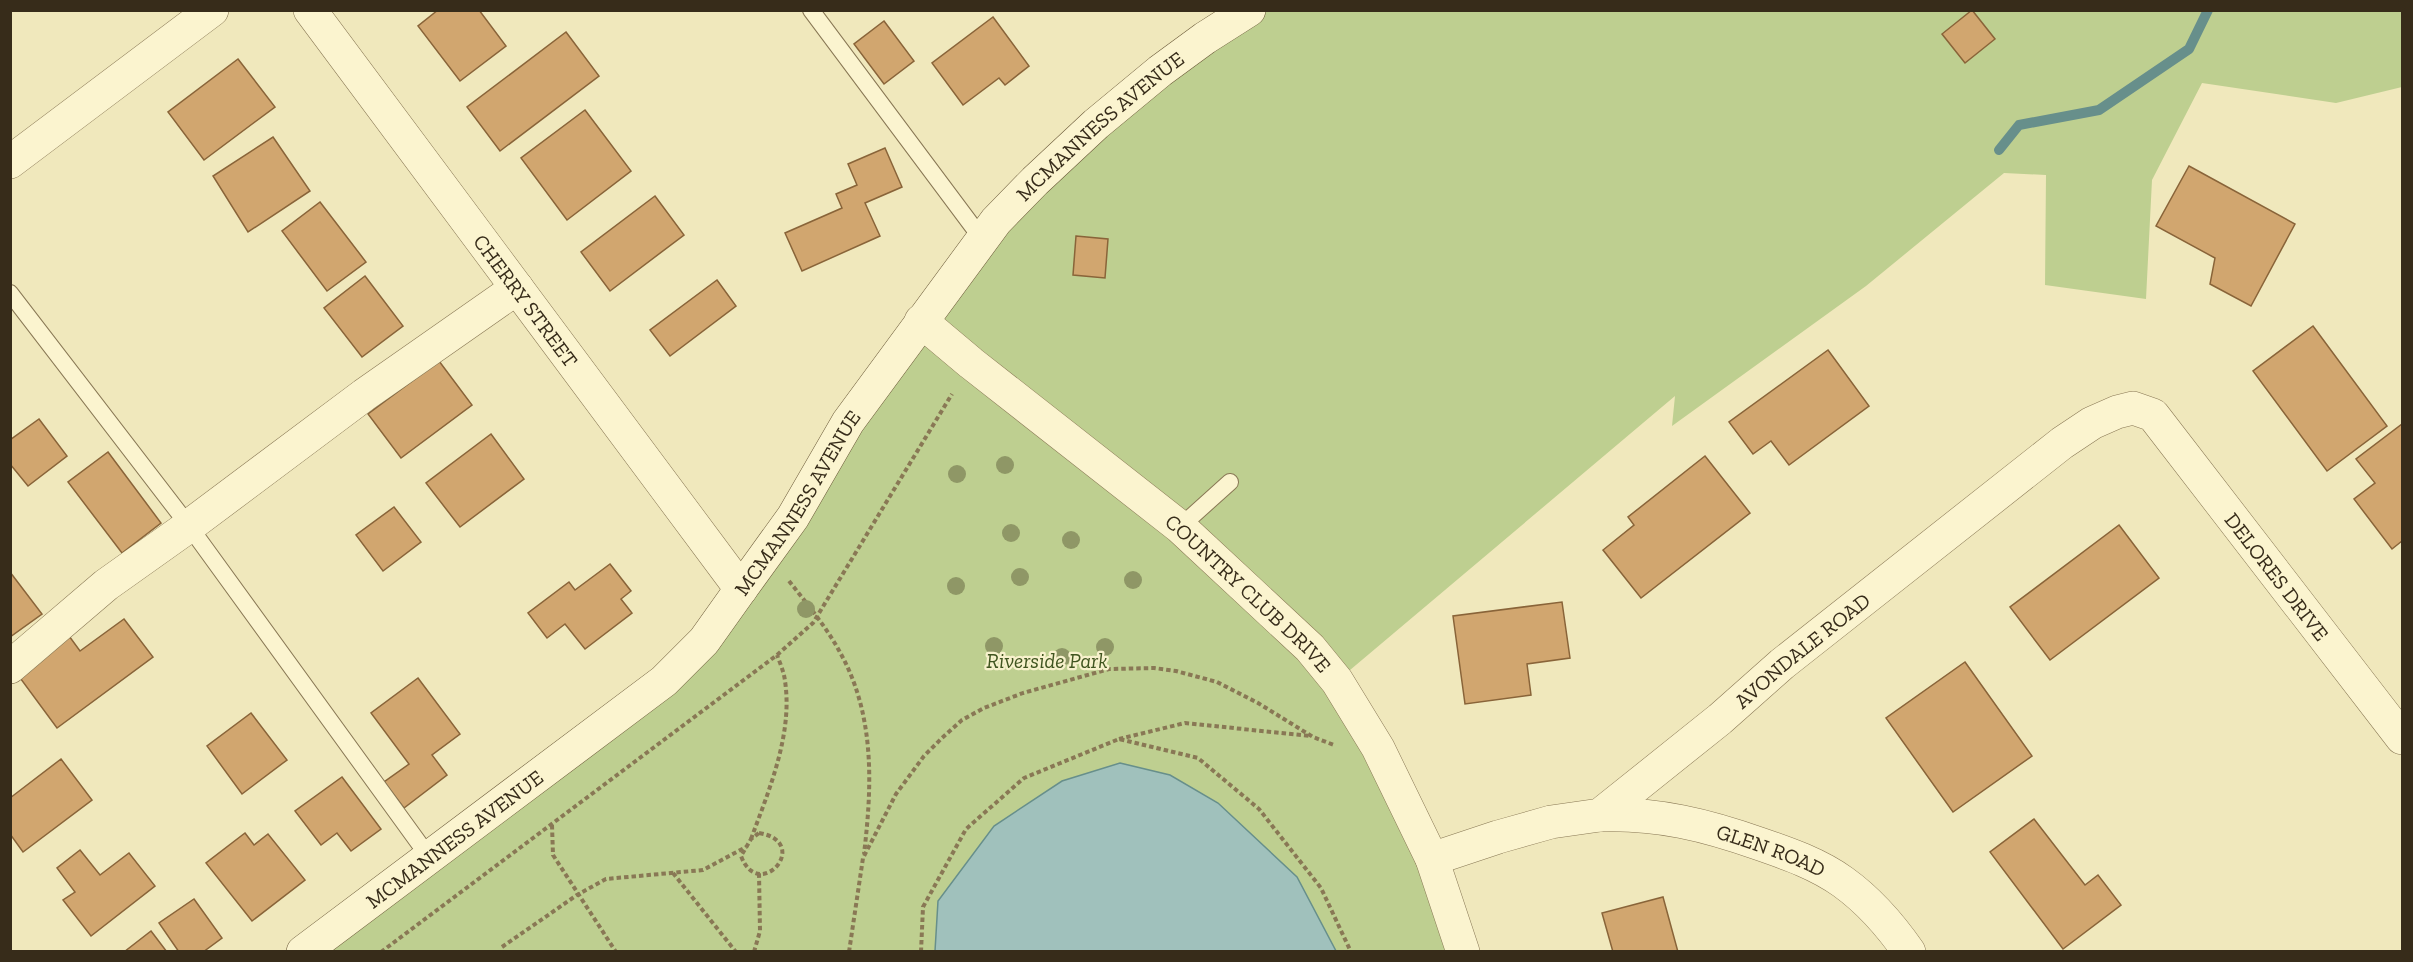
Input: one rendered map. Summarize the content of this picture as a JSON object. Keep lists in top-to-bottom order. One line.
{"streets":{"street":["MCMANNESS AVENUE","CHERRY STREET","DELORES DRIVE","COUNTRY CLUB DRIVE","AVONDALE ROAD","GLEN ROAD"]},"crossings":[["MCMANNESS AVENUE","CHERRY STREET"],["MCMANNESS AVENUE","COUNTRY CLUB DRIVE"],["DELORES DRIVE","AVONDALE ROAD"],["AVONDALE ROAD","GLEN ROAD"]],"parks":["Riverside Park"]}
